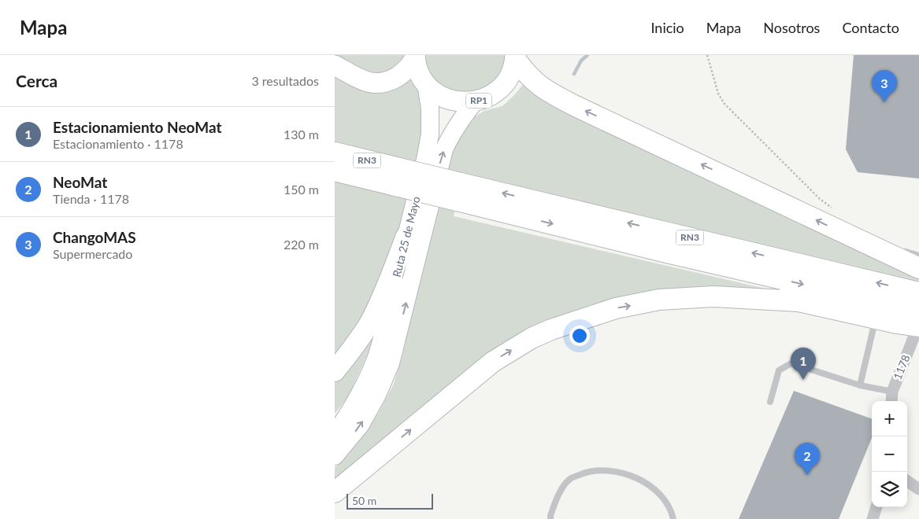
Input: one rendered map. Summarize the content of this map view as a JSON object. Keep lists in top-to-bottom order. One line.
{"streets":{"highway":["RN3"],"main road":["RP1","Ruta 25 de Mayo"],"street":["1178"]},"crossings":[["RP1","Ruta 25 de Mayo"]],"scale_bar":"50 m","page":{"header":"Mapa","nav":["Inicio","Mapa","Nosotros","Contacto"],"heading":["Cerca","3 resultados"],"pins":["3","1","2"],"list":[{"mark":"1","name":"Estacionamiento NeoMat","note":"Estacionamiento · 1178","value":"130 m"},{"mark":"2","name":"NeoMat","note":"Tienda · 1178","value":"150 m"},{"mark":"3","name":"ChangoMAS","note":"Supermercado","value":"220 m"}],"map_buttons":["+","−"],"scale":"50 m"}}
